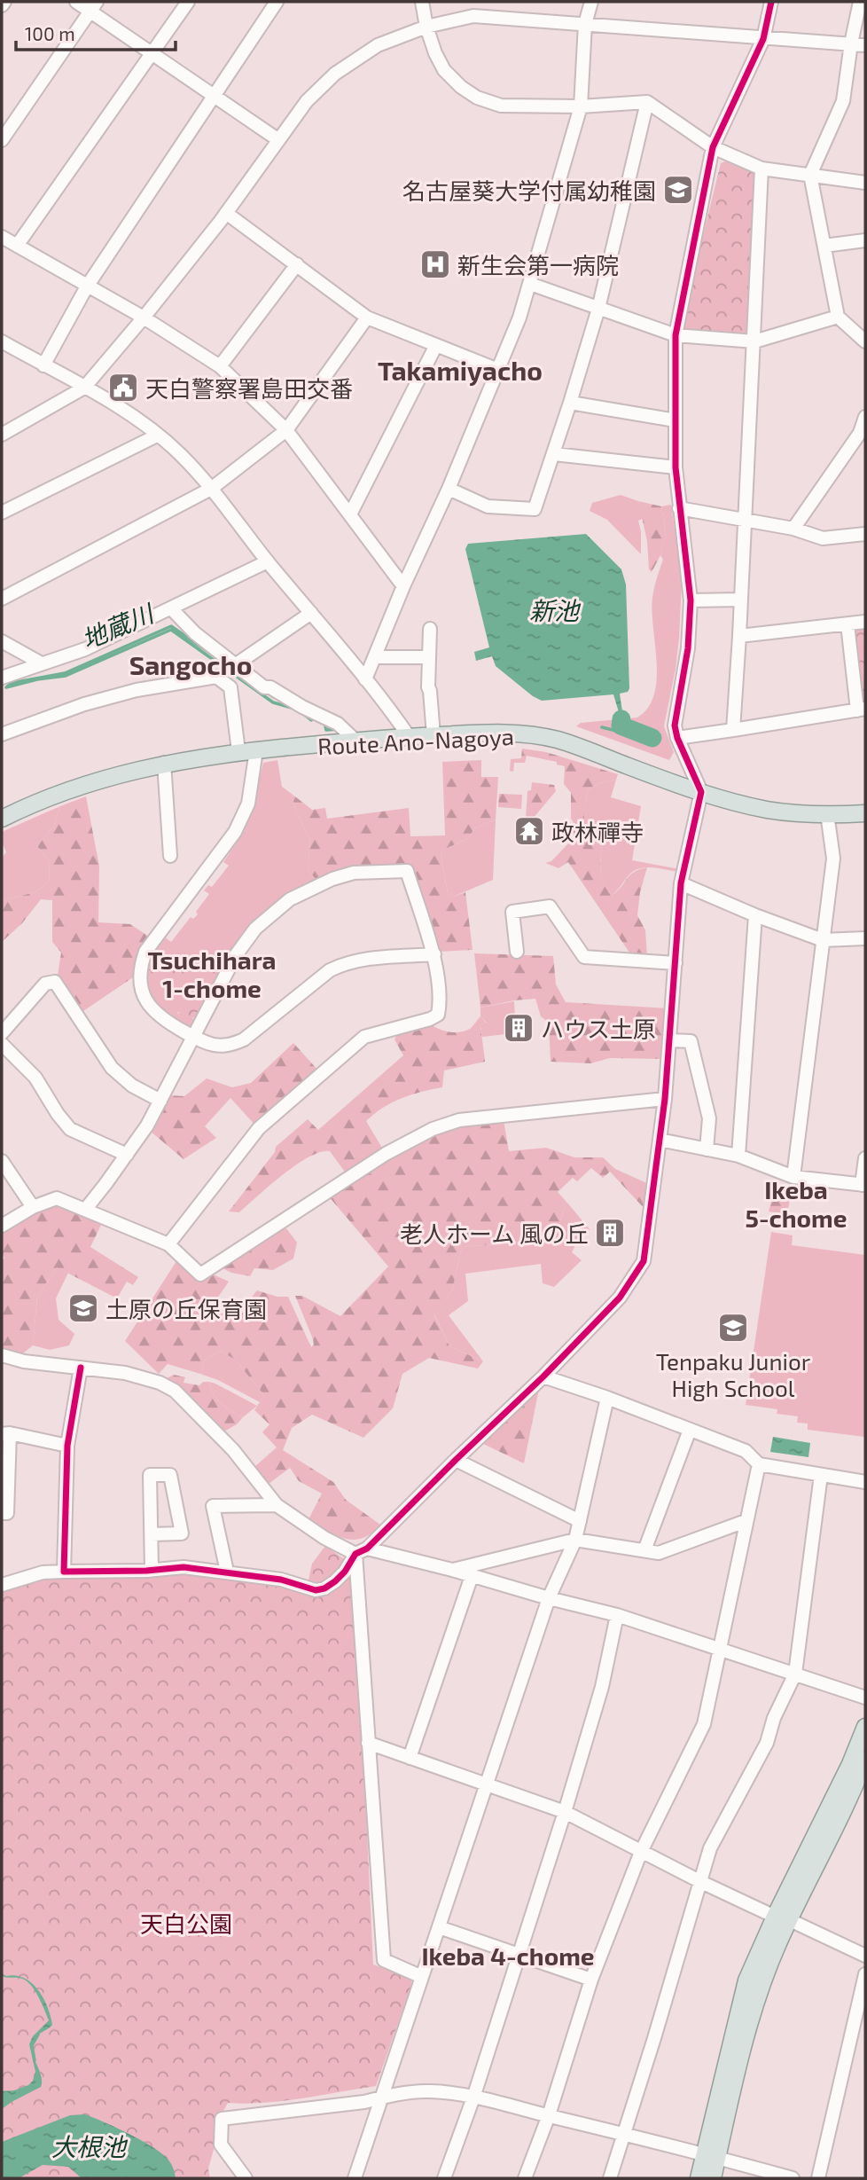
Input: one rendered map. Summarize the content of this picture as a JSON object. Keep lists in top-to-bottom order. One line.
{"streets":{"main road":["Route Ano-Nagoya"]},"districts":["Takamiyacho","Sangocho","Tsuchihara 1-chome","Ikeba 5-chome","Ikeba 4-chome"],"water":["新池","地蔵川","大根池"],"parks":["天白公園"],"places":{"school or university":["名古屋葵大学付属幼稚園","土原の丘保育園","Tenpaku Junior High School"],"hospital":["新生会第一病院"],"public building":["天白警察署島田交番"],"temple":["政林禪寺"],"building":["ハウス土原","老人ホーム 風の丘"]},"scale_bar":"100 m"}
